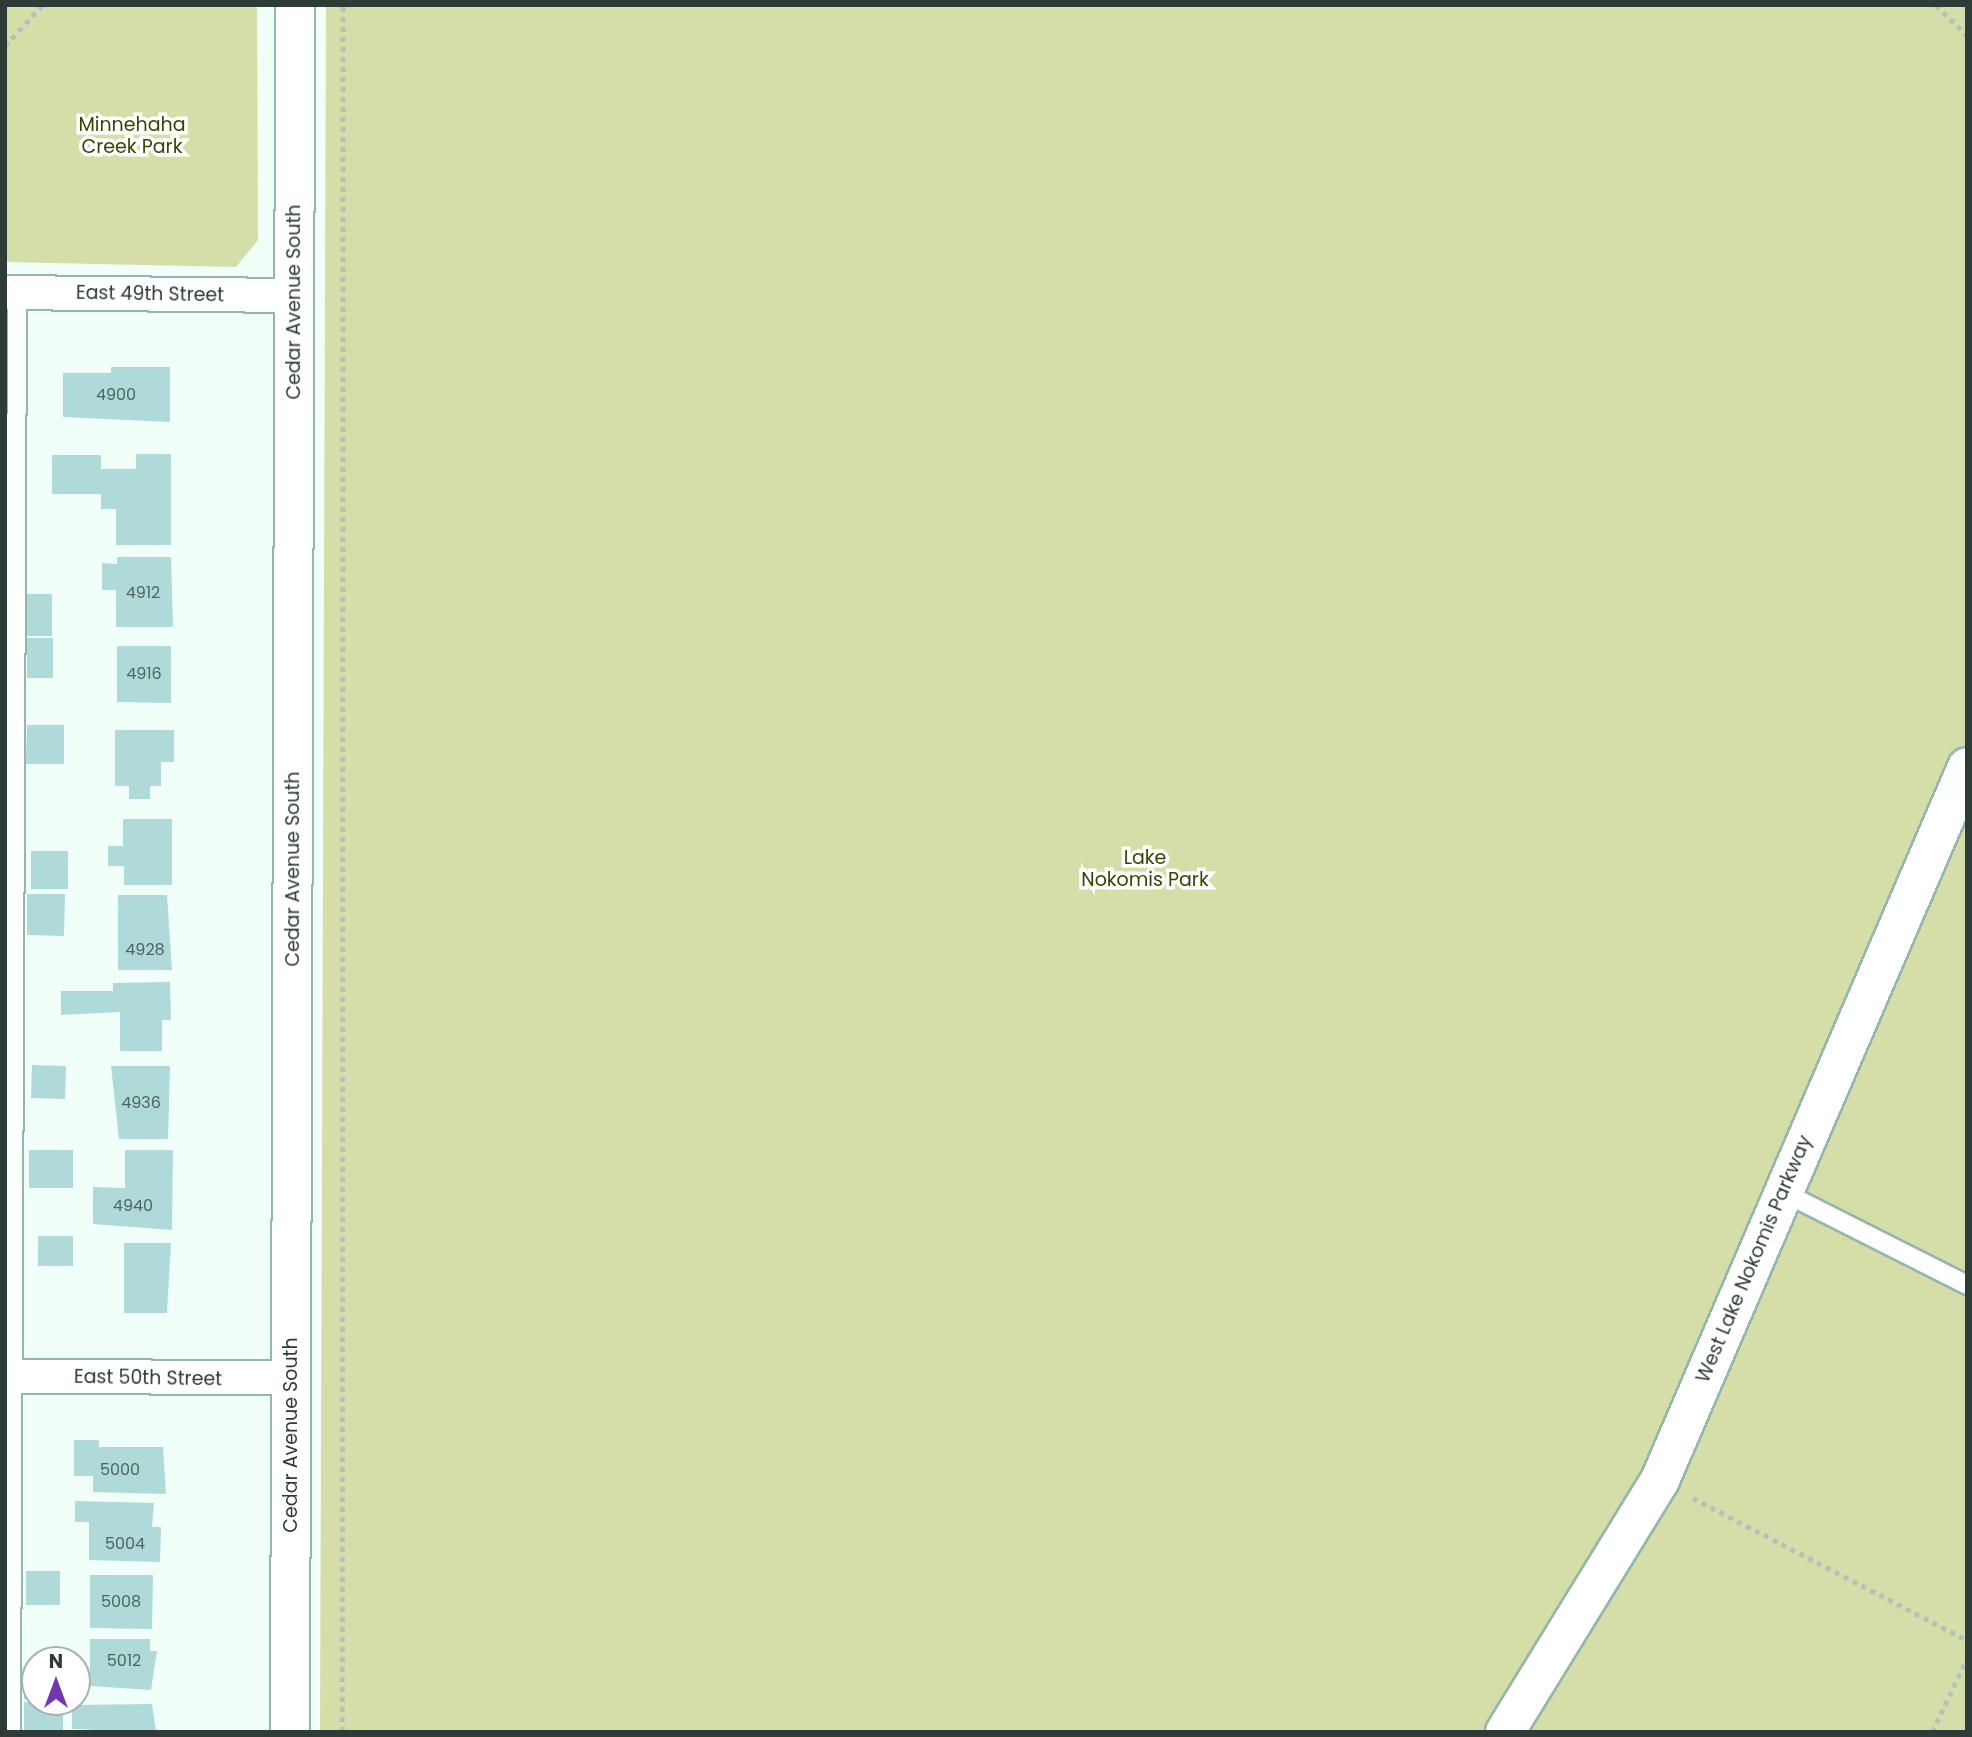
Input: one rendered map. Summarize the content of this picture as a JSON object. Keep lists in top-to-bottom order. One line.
{"streets":{"main road":["Cedar Avenue South","West Lake Nokomis Parkway"],"street":["East 49th Street","East 50th Street"]},"crossings":[["East 49th Street","Cedar Avenue South"],["Cedar Avenue South","East 50th Street"]],"parks":["Minnehaha Creek Park","Lake Nokomis Park"],"house_numbers":["4900","4912","4916","4928","4936","4940","5000","5004","5008","5012"],"north":"top"}
